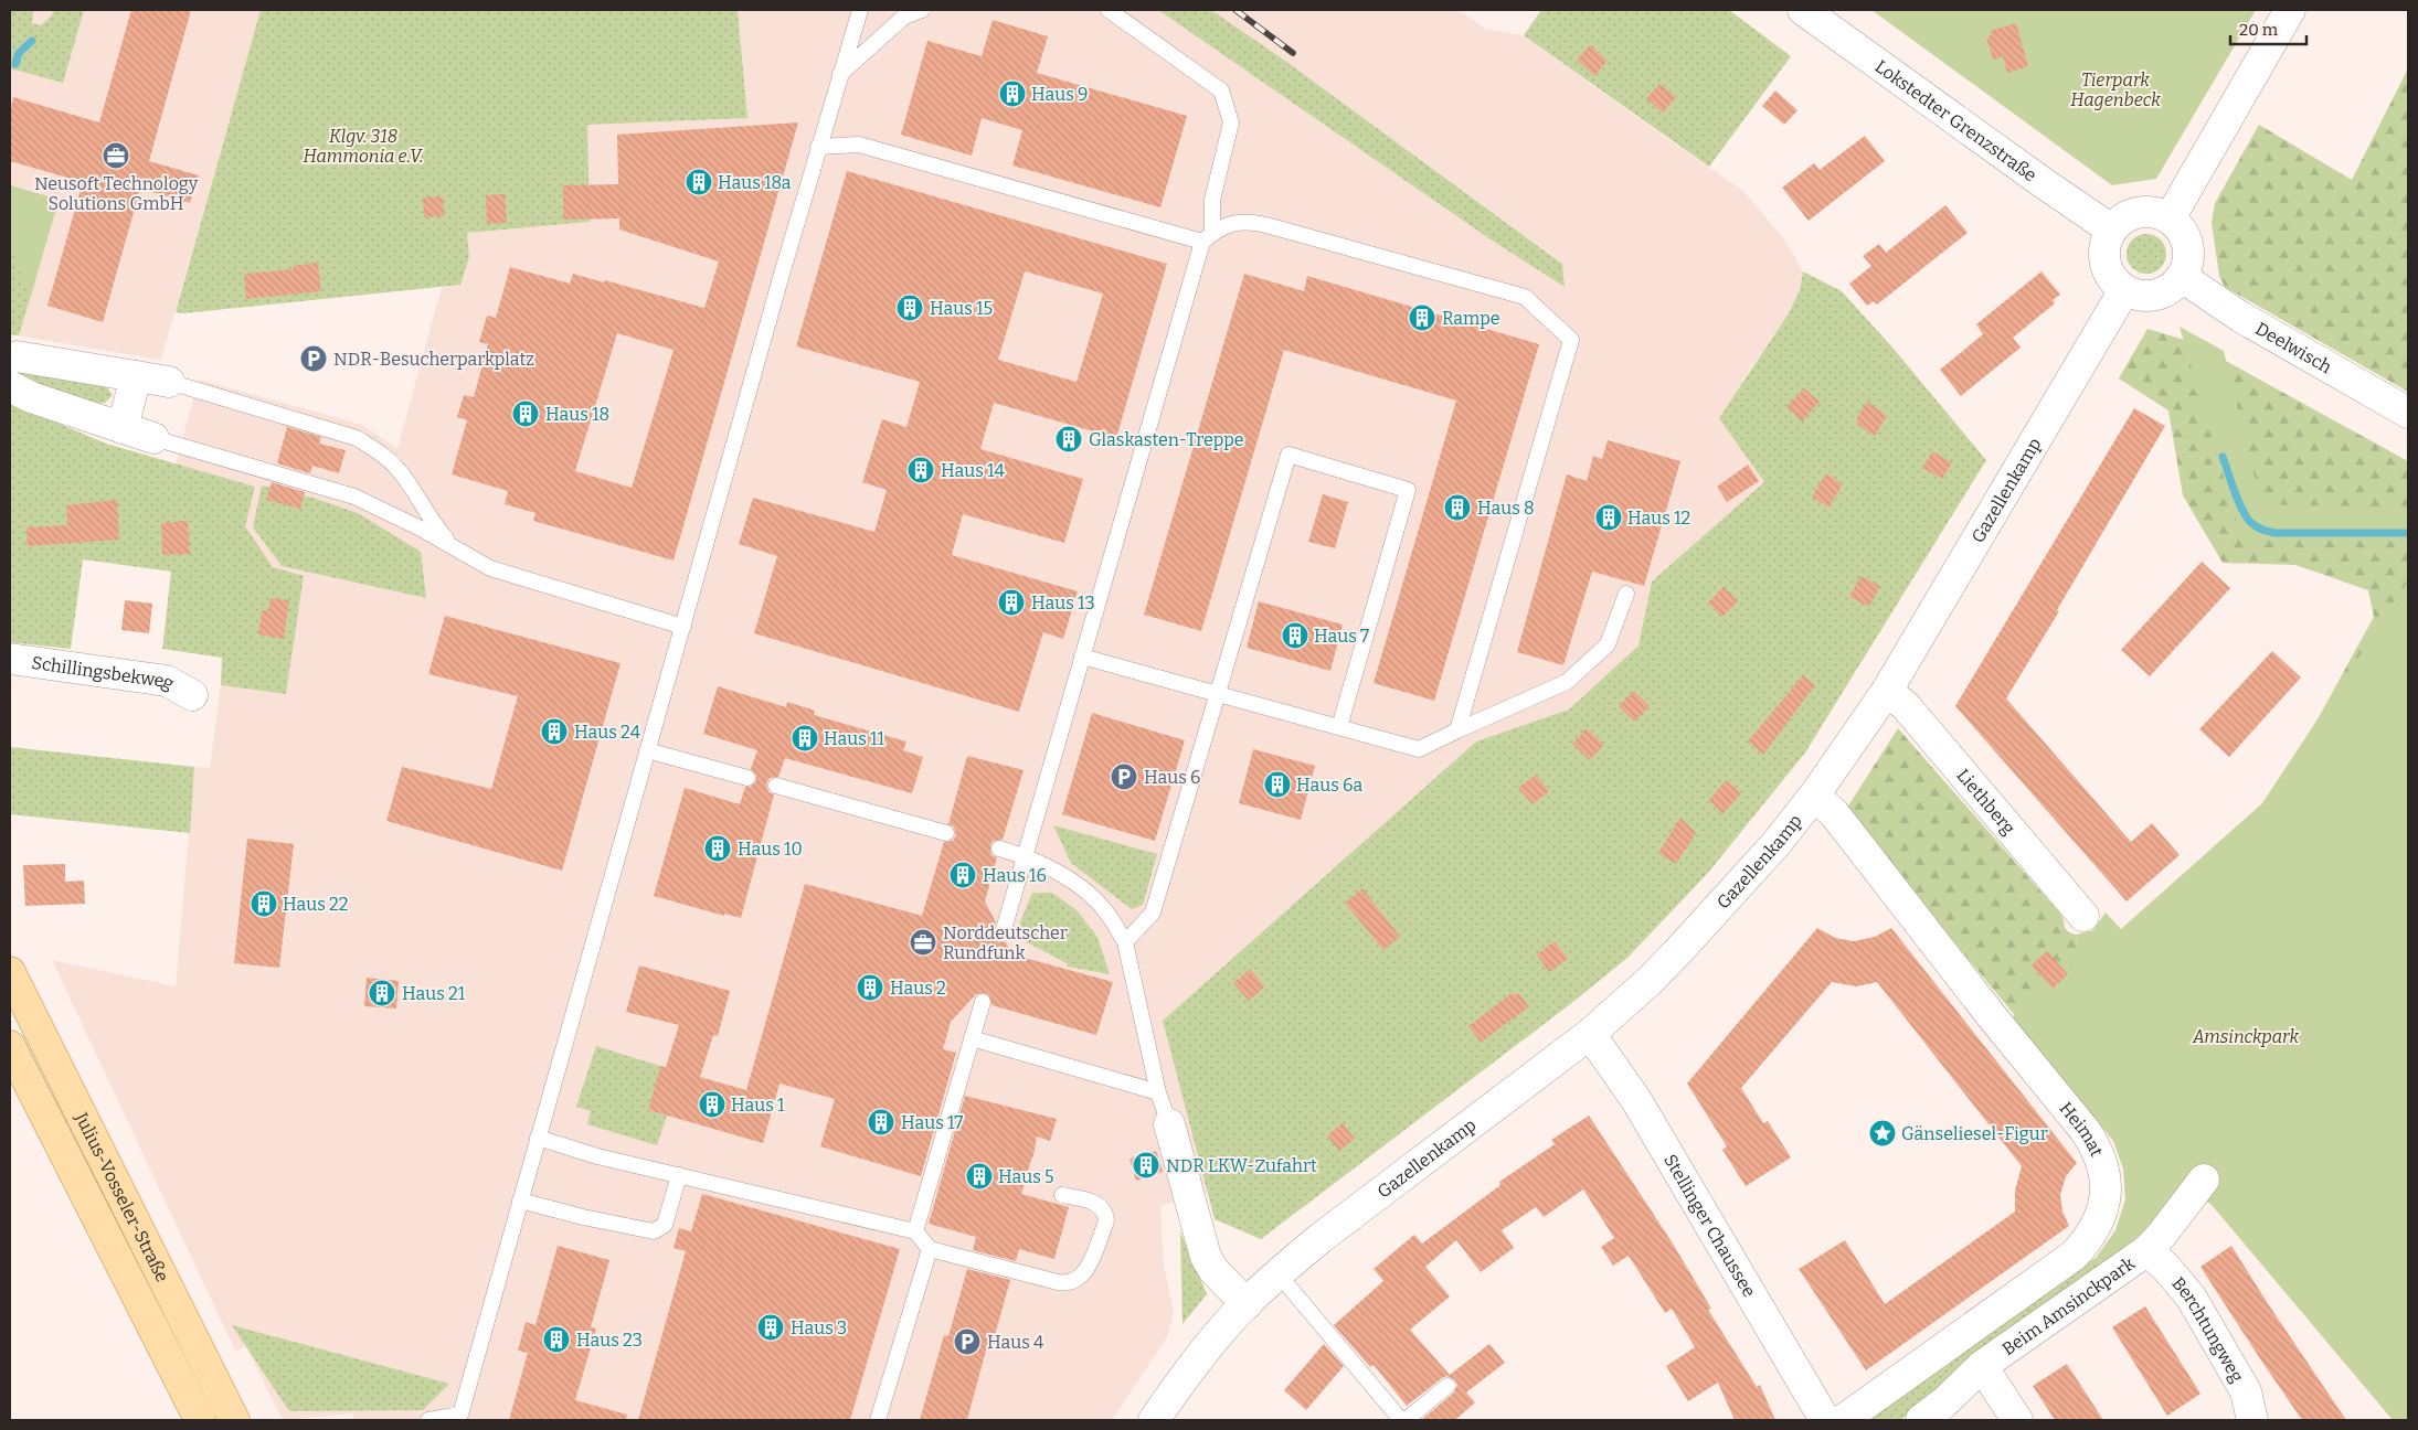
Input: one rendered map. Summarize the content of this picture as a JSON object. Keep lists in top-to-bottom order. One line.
{"streets":{"main road":["Julius-Vosseler-Straße"],"street":["Lokstedter Grenzstraße","Deelwisch","Gazellenkamp","Schillingsbekweg","Liethberg","Heimat","Stellinger Chaussee","Beim Amsinckpark","Berchtungweg"]},"crossings":[["Lokstedter Grenzstraße","Deelwisch"],["Lokstedter Grenzstraße","Gazellenkamp"],["Deelwisch","Gazellenkamp"],["Gazellenkamp","Liethberg"],["Gazellenkamp","Heimat"],["Gazellenkamp","Stellinger Chaussee"],["Beim Amsinckpark","Berchtungweg"]],"parks":["Tierpark Hagenbeck","Klgv. 318 Hammonia e.V.","Amsinckpark"],"places":{"building":["Haus 9","Haus 18a","Haus 15","Rampe","Haus 18","Glaskasten-Treppe","Haus 14","Haus 8","Haus 12","Haus 13","Haus 7","Haus 24","Haus 11","Haus 6a","Haus 10","Haus 16","Haus 22","Haus 2","Haus 21","Haus 1","Haus 17","NDR LKW-Zufahrt","Haus 5","Haus 3","Haus 23"],"office":["Neusoft Technology Solutions GmbH","Norddeutscher Rundfunk"],"parking":["NDR-Besucherparkplatz","Haus 6","Haus 4"],"place":["Gänseliesel-Figur"]},"scale_bar":"20 m"}
